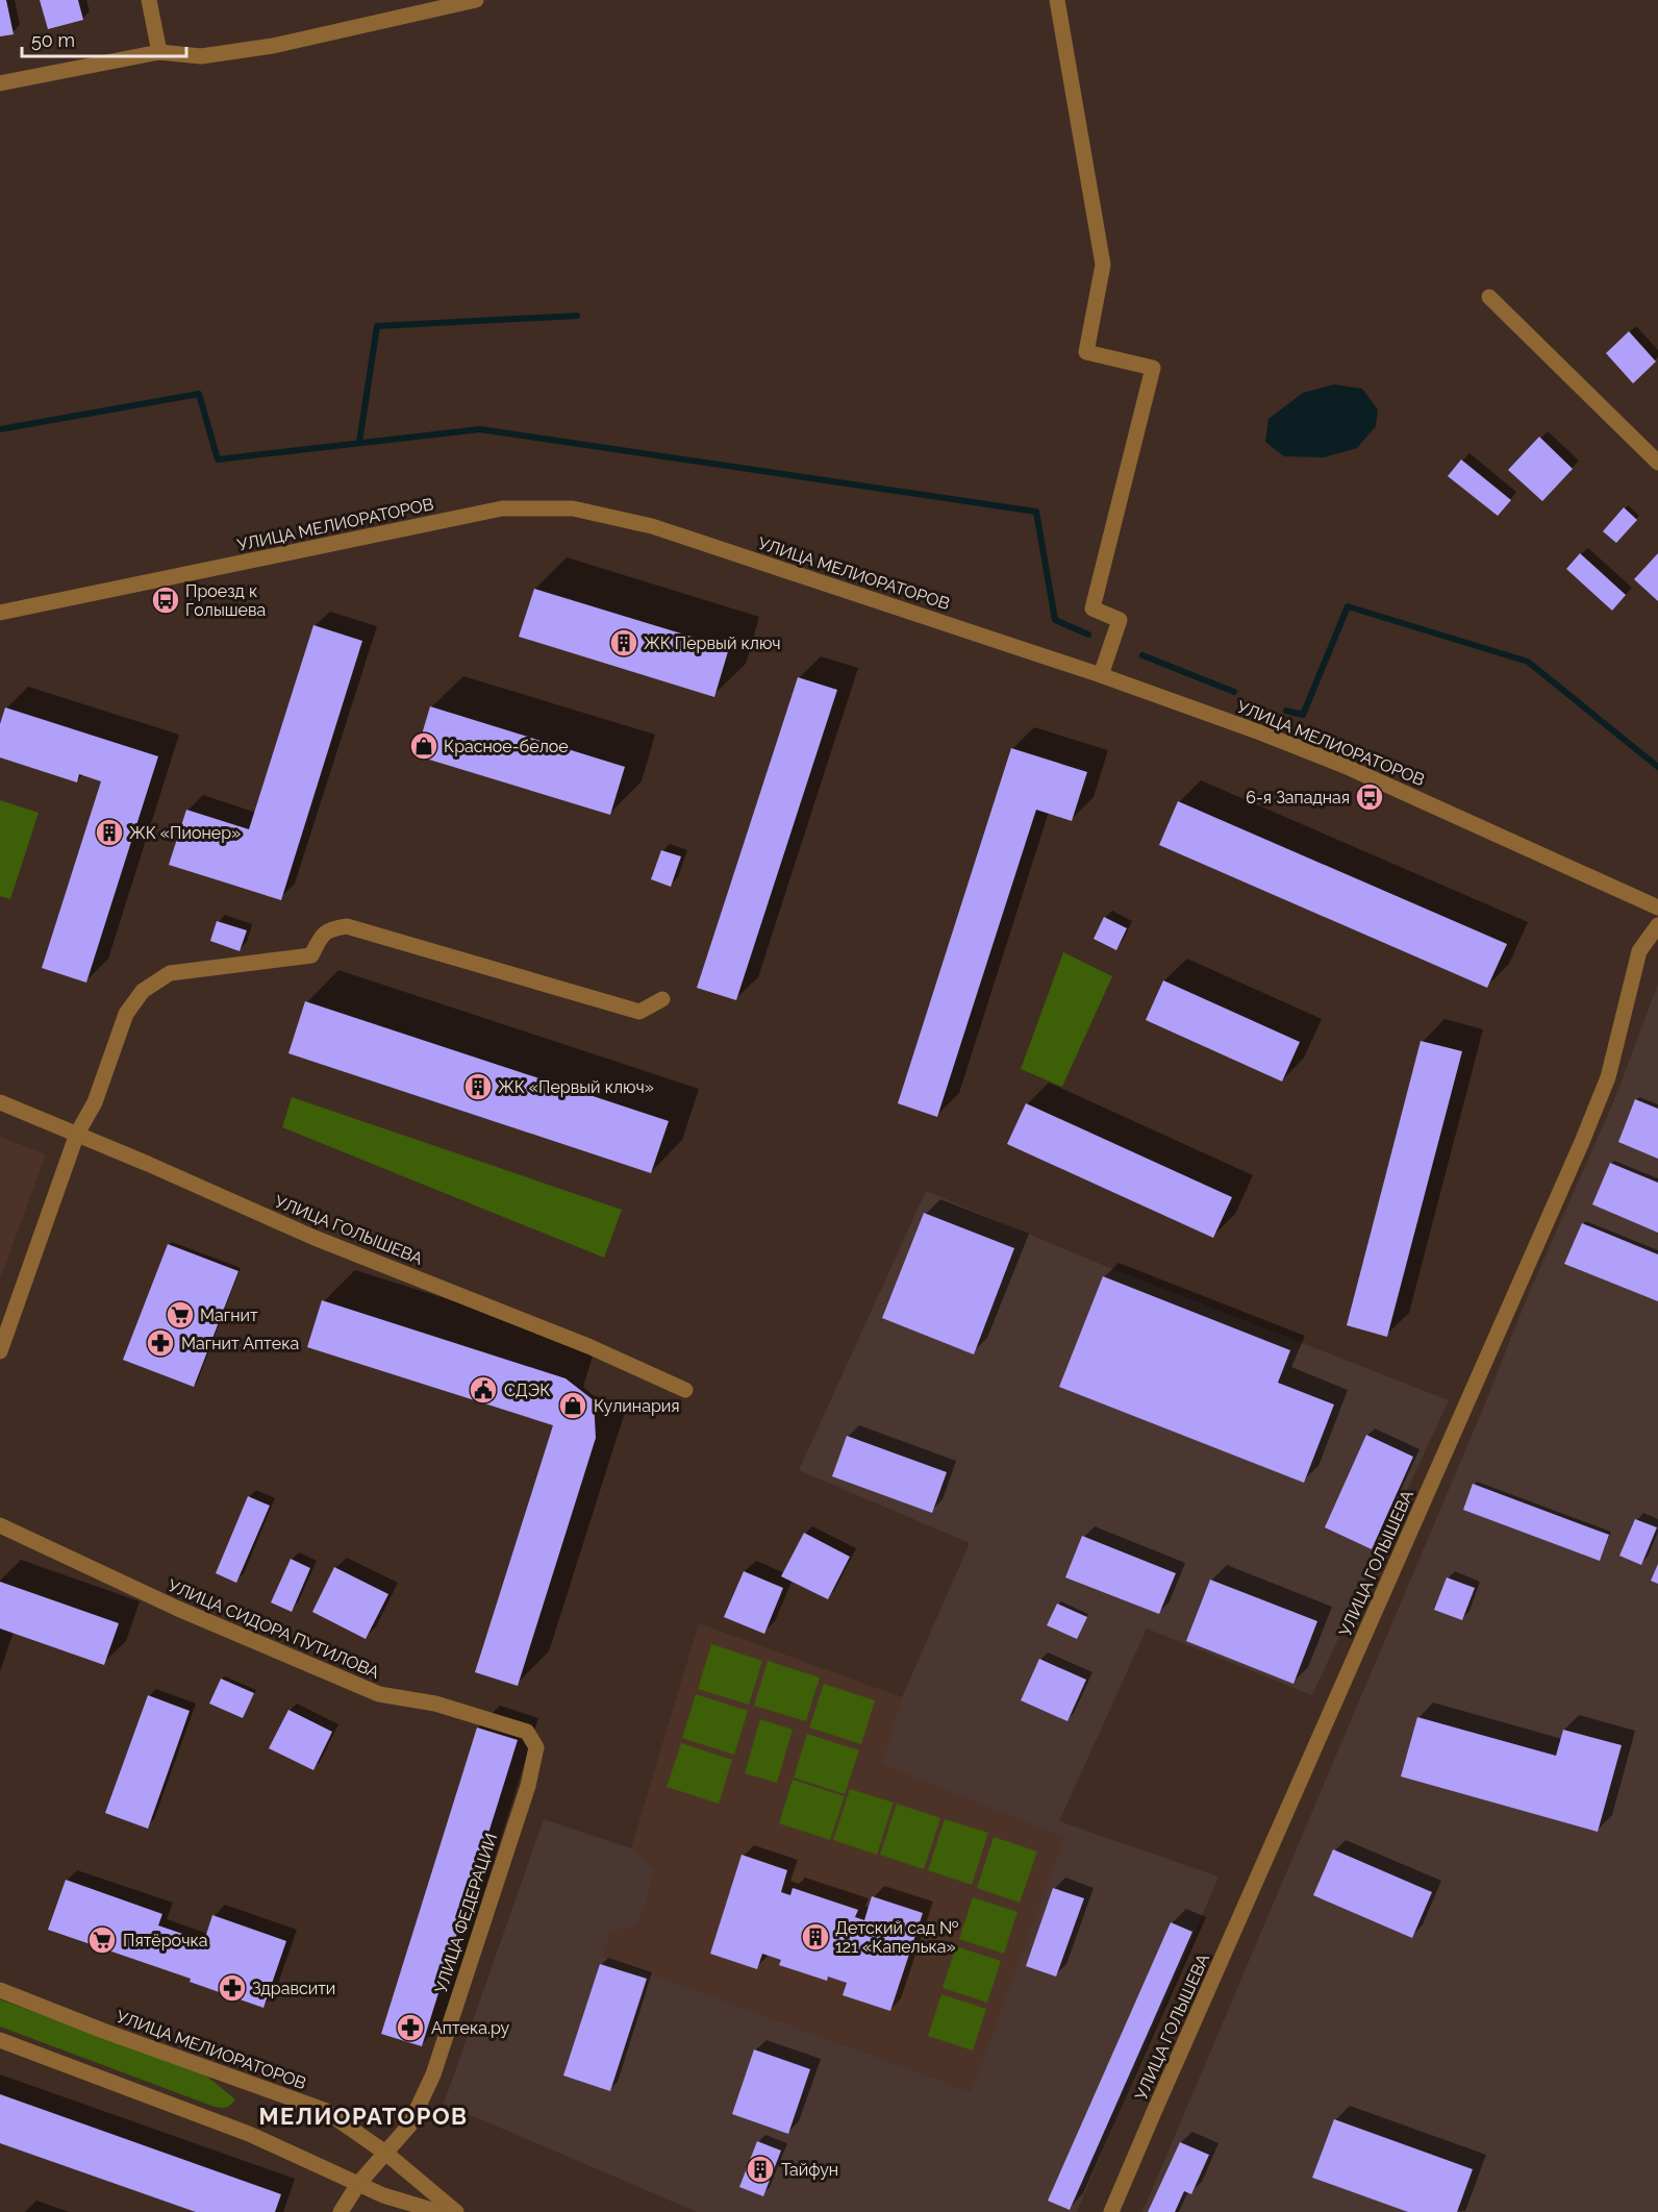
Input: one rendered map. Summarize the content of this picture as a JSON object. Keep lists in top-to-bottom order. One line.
{"streets":{"street":["УЛИЦА МЕЛИОРАТОРОВ","УЛИЦА ГОЛЫШЕВА","УЛИЦА СИДОРА ПУТИЛОВА","УЛИЦА ФЕДЕРАЦИИ"]},"crossings":[["УЛИЦА МЕЛИОРАТОРОВ","УЛИЦА ФЕДЕРАЦИИ"],["УЛИЦА СИДОРА ПУТИЛОВА","УЛИЦА ФЕДЕРАЦИИ"]],"districts":["МЕЛИОРАТОРОВ"],"places":{"bus stop":["Проезд к Голышева","6-я Западная"],"building":["ЖК Первый ключ","ЖК «Пионер»","ЖК «Первый ключ»","Детский сад № 121 «Капелька»","Тайфун"],"shop":["Красное-белое","Кулинария"],"supermarket":["Магнит","Пятёрочка"],"pharmacy":["Магнит Аптека","Здравсити","Аптека.ру"],"public building":["СДЭК"]},"scale_bar":"50 m"}
